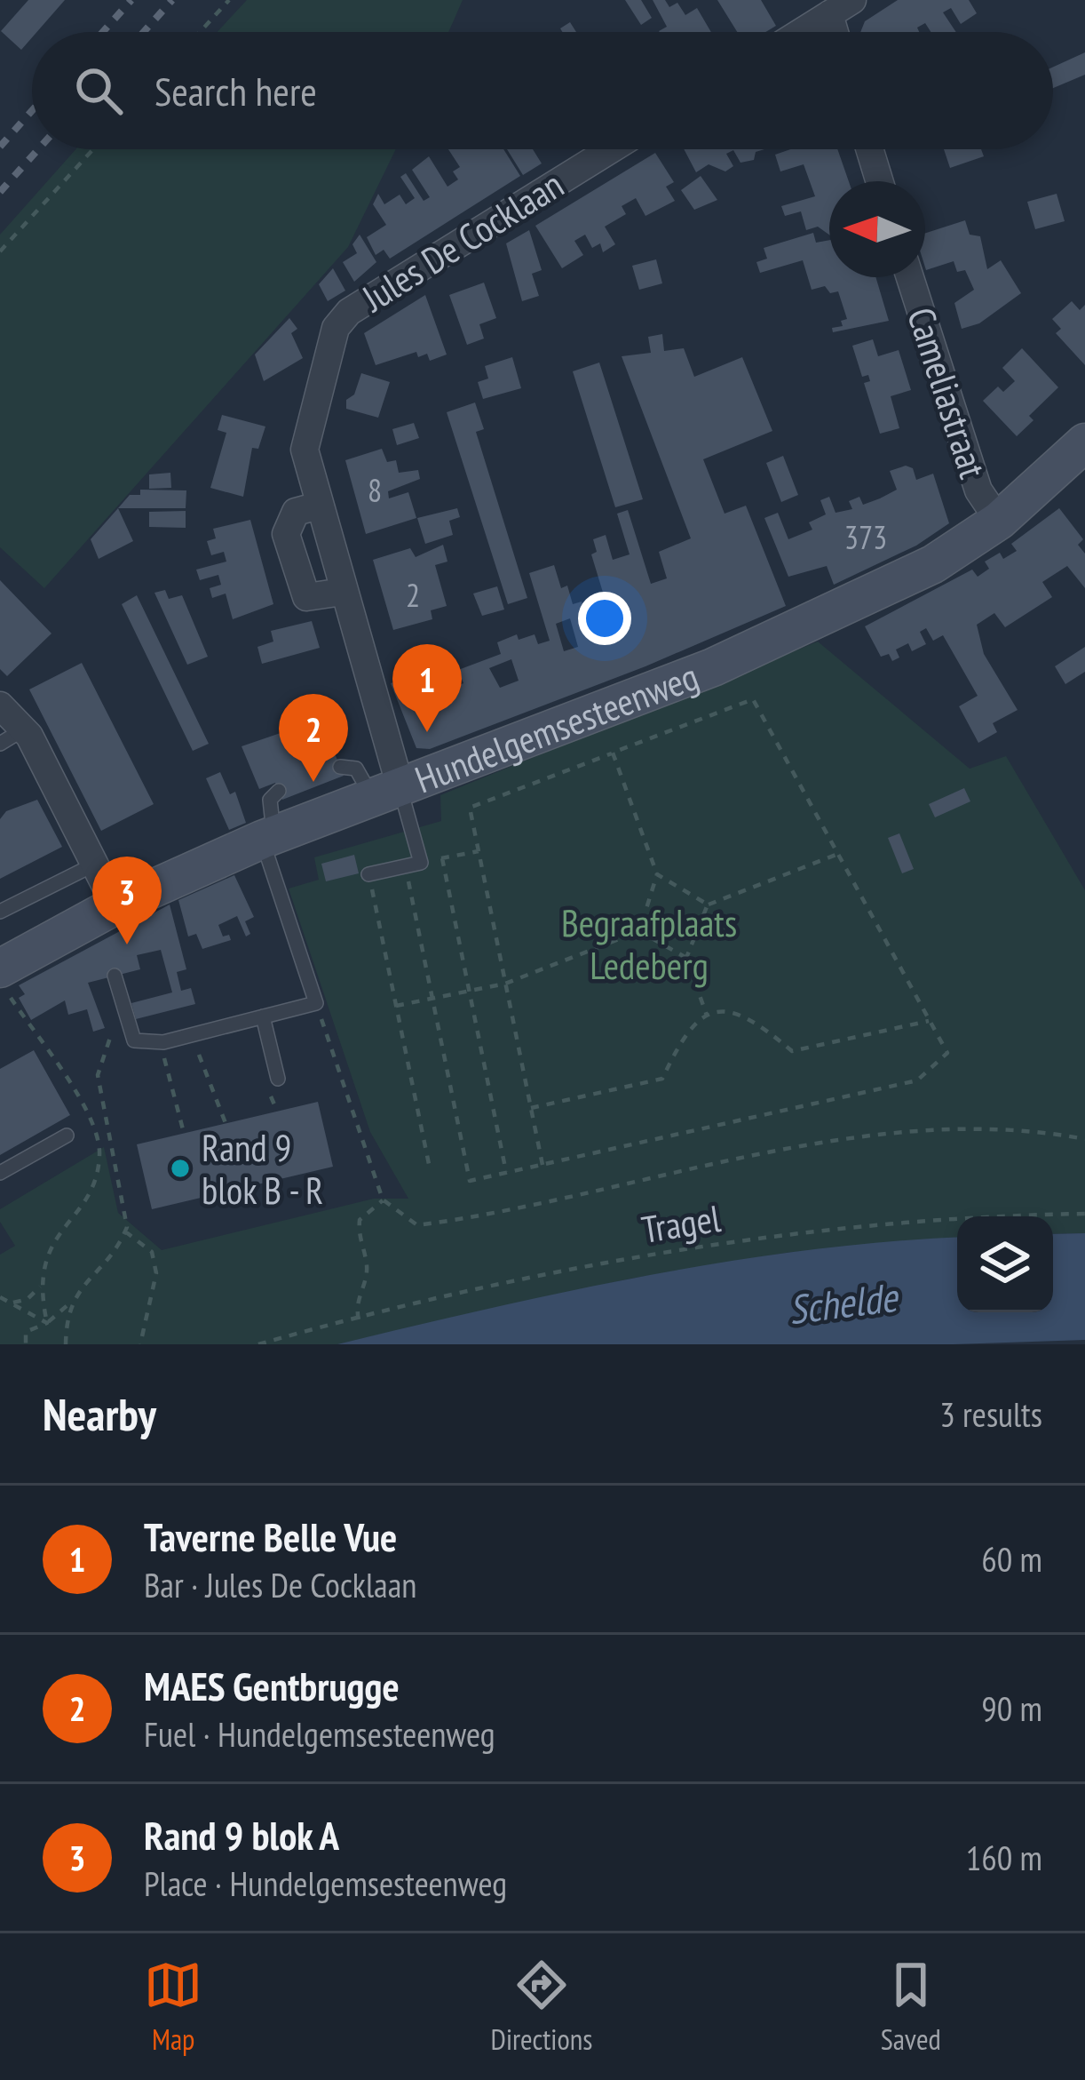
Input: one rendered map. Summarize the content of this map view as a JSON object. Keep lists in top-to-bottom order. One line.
{"streets":{"main road":["Hundelgemsesteenweg"],"street":["Jules De Cocklaan","Cameliastraat"],"path":["Tragel"]},"crossings":[["Jules De Cocklaan","Hundelgemsesteenweg"],["Cameliastraat","Hundelgemsesteenweg"]],"water":["Schelde"],"parks":["Begraafplaats Ledeberg"],"places":["Rand 9 blok B - R"],"house_numbers":["8","373","2"],"north":"left","page":{"search":"Search here","pins":["1","2","3"],"heading":["Nearby","3 results"],"list":[{"mark":"1","name":"Taverne Belle Vue","note":"Bar · Jules De Cocklaan","value":"60 m"},{"mark":"2","name":"MAES Gentbrugge","note":"Fuel · Hundelgemsesteenweg","value":"90 m"},{"mark":"3","name":"Rand 9 blok A","note":"Place · Hundelgemsesteenweg","value":"160 m"}],"nav":["Map","Directions","Saved"]}}
